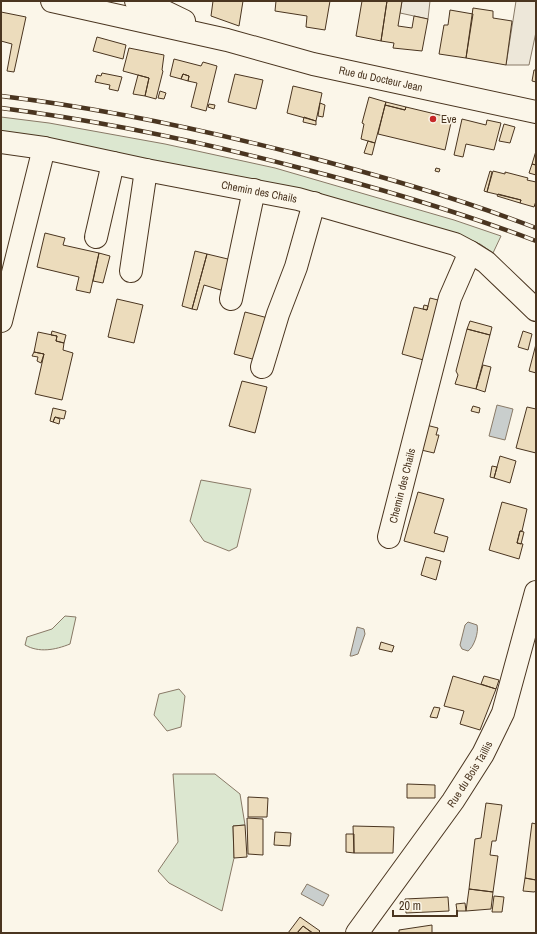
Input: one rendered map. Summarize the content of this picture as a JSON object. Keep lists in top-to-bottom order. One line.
{"streets":{"street":["Rue du Docteur Jean","Chemin des Chails","Rue du Bois Taillis"]},"places":["Eve"],"scale_bar":"20 m"}
